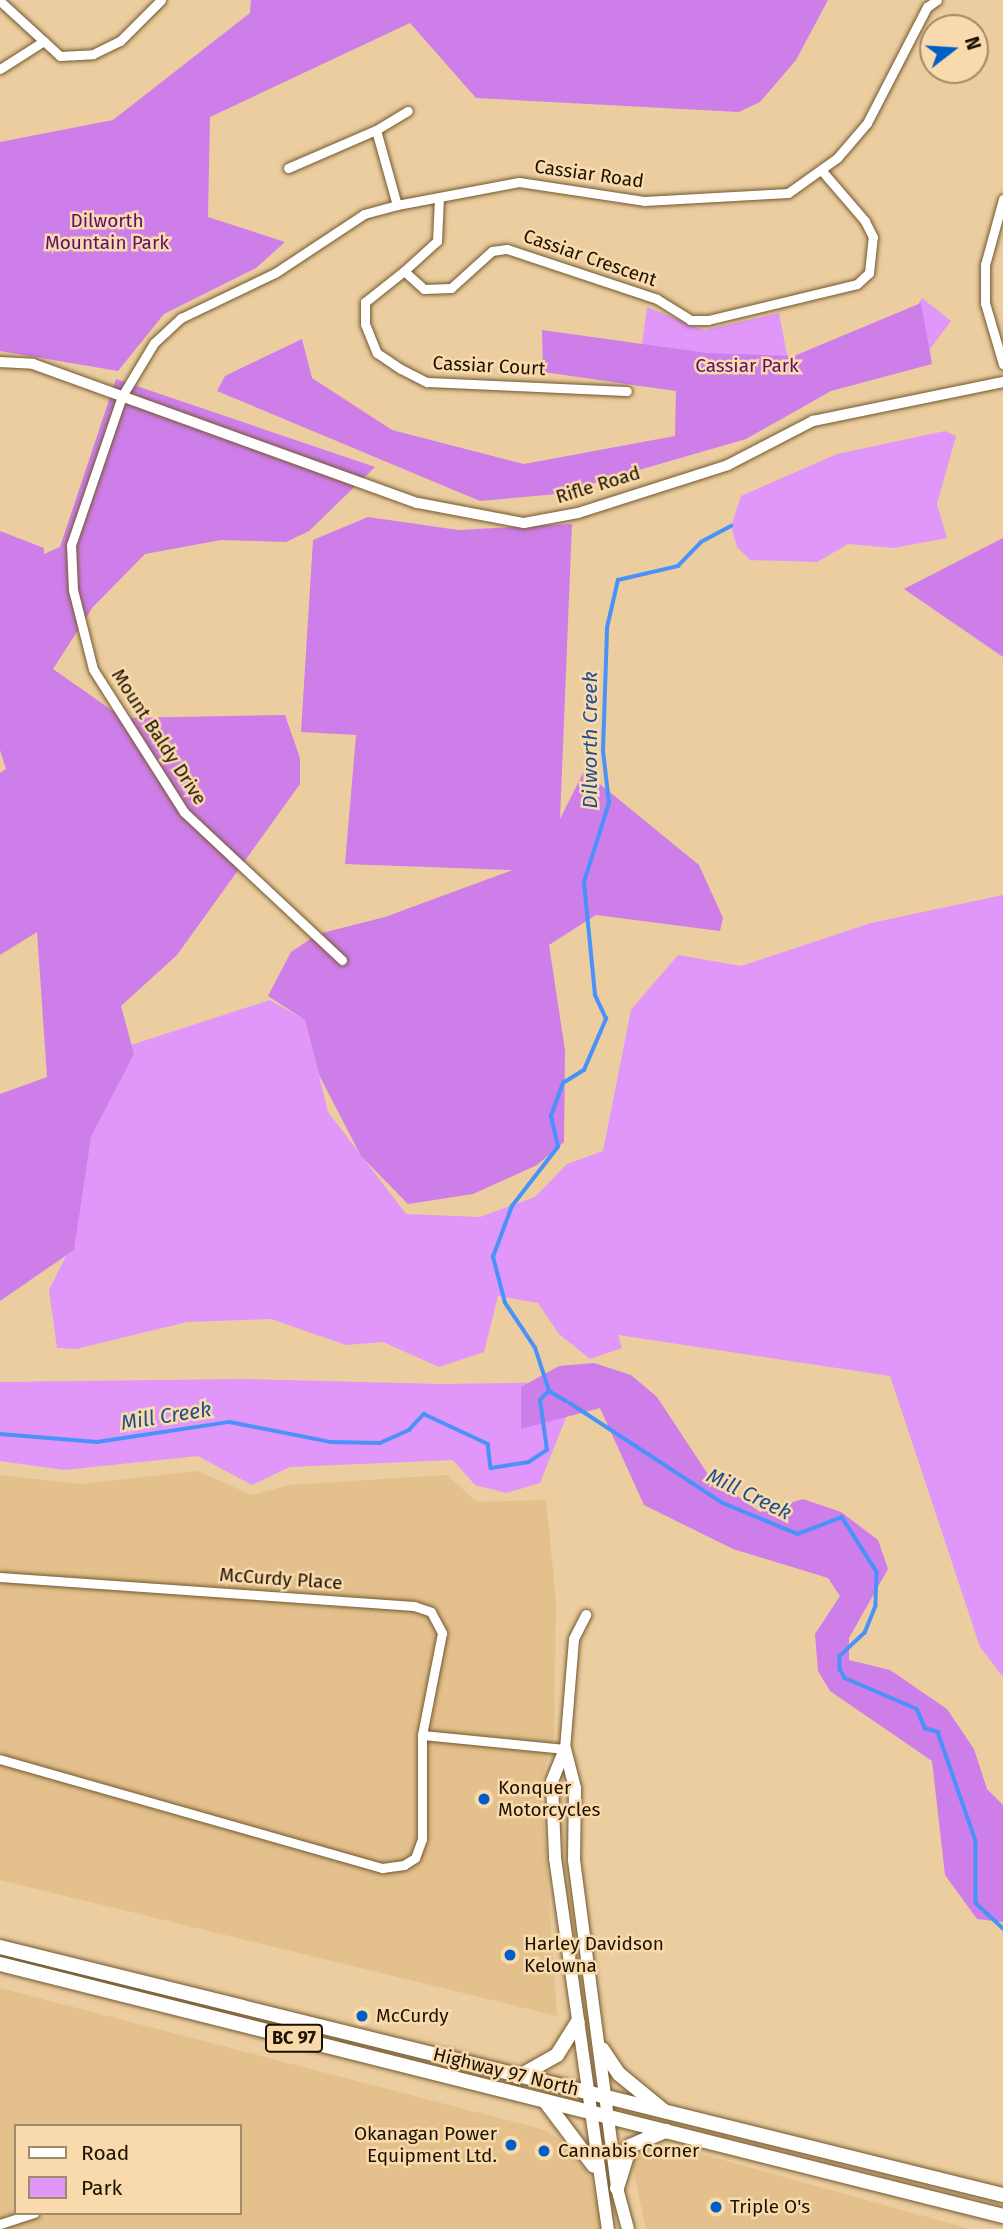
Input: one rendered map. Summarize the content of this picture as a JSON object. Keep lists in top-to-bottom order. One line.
{"streets":{"highway":["BC 97","Highway 97 North"],"street":["Cassiar Road","Cassiar Crescent","Cassiar Court","Rifle Road","Mount Baldy Drive","McCurdy Place"]},"crossings":[["Cassiar Road","Cassiar Crescent"],["Cassiar Road","Rifle Road"],["Cassiar Road","Mount Baldy Drive"],["Cassiar Crescent","Cassiar Court"],["Rifle Road","Mount Baldy Drive"]],"water":["Dilworth Creek","Mill Creek"],"parks":["Dilworth Mountain Park","Cassiar Park"],"places":["Konquer Motorcycles","Harley Davidson Kelowna","McCurdy","Okanagan Power Equipment Ltd.","Cannabis Corner","Triple O's"],"legend":["Road","Park"],"north":"right"}
